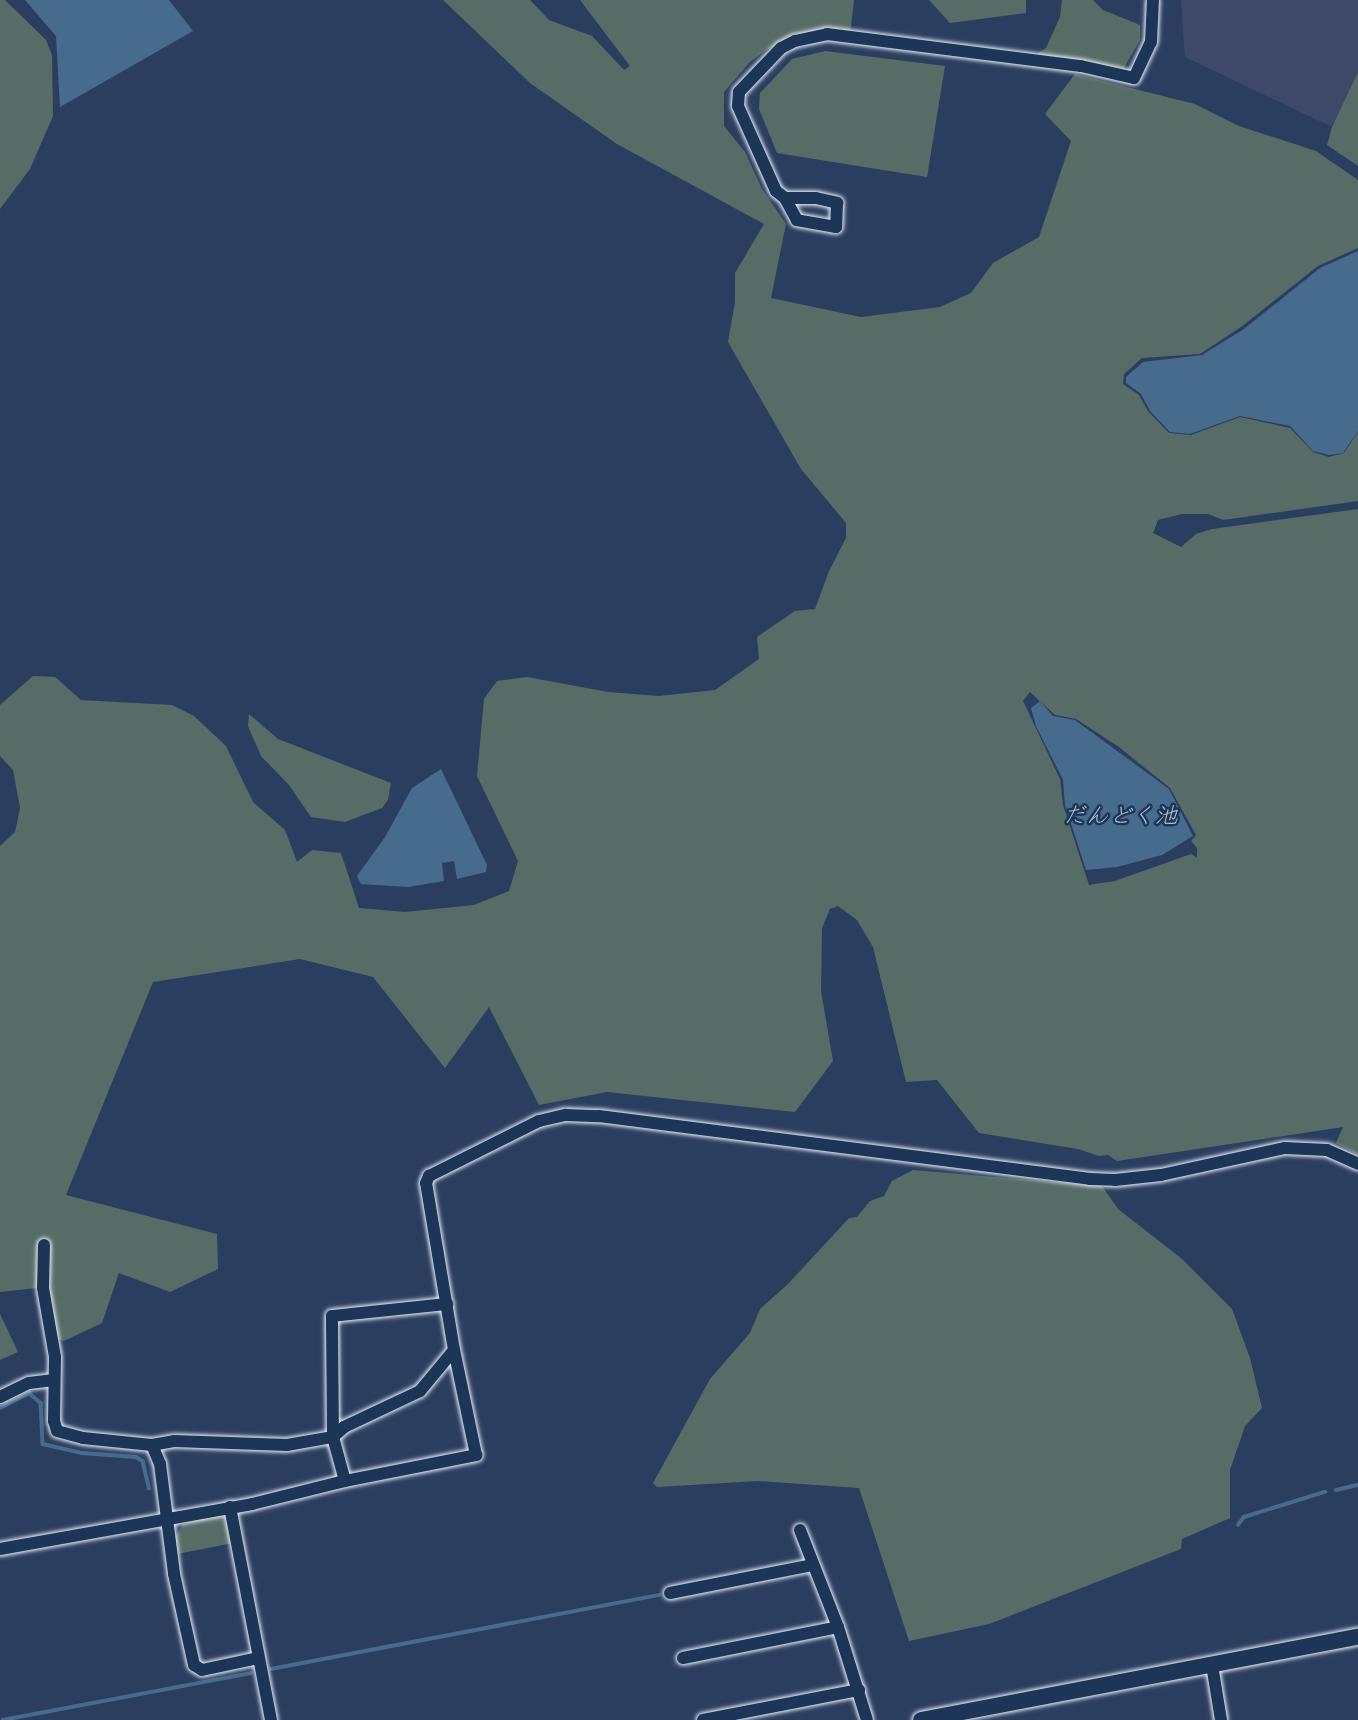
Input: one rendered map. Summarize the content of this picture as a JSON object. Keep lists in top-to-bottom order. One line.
{"water":["だんどく池"]}
